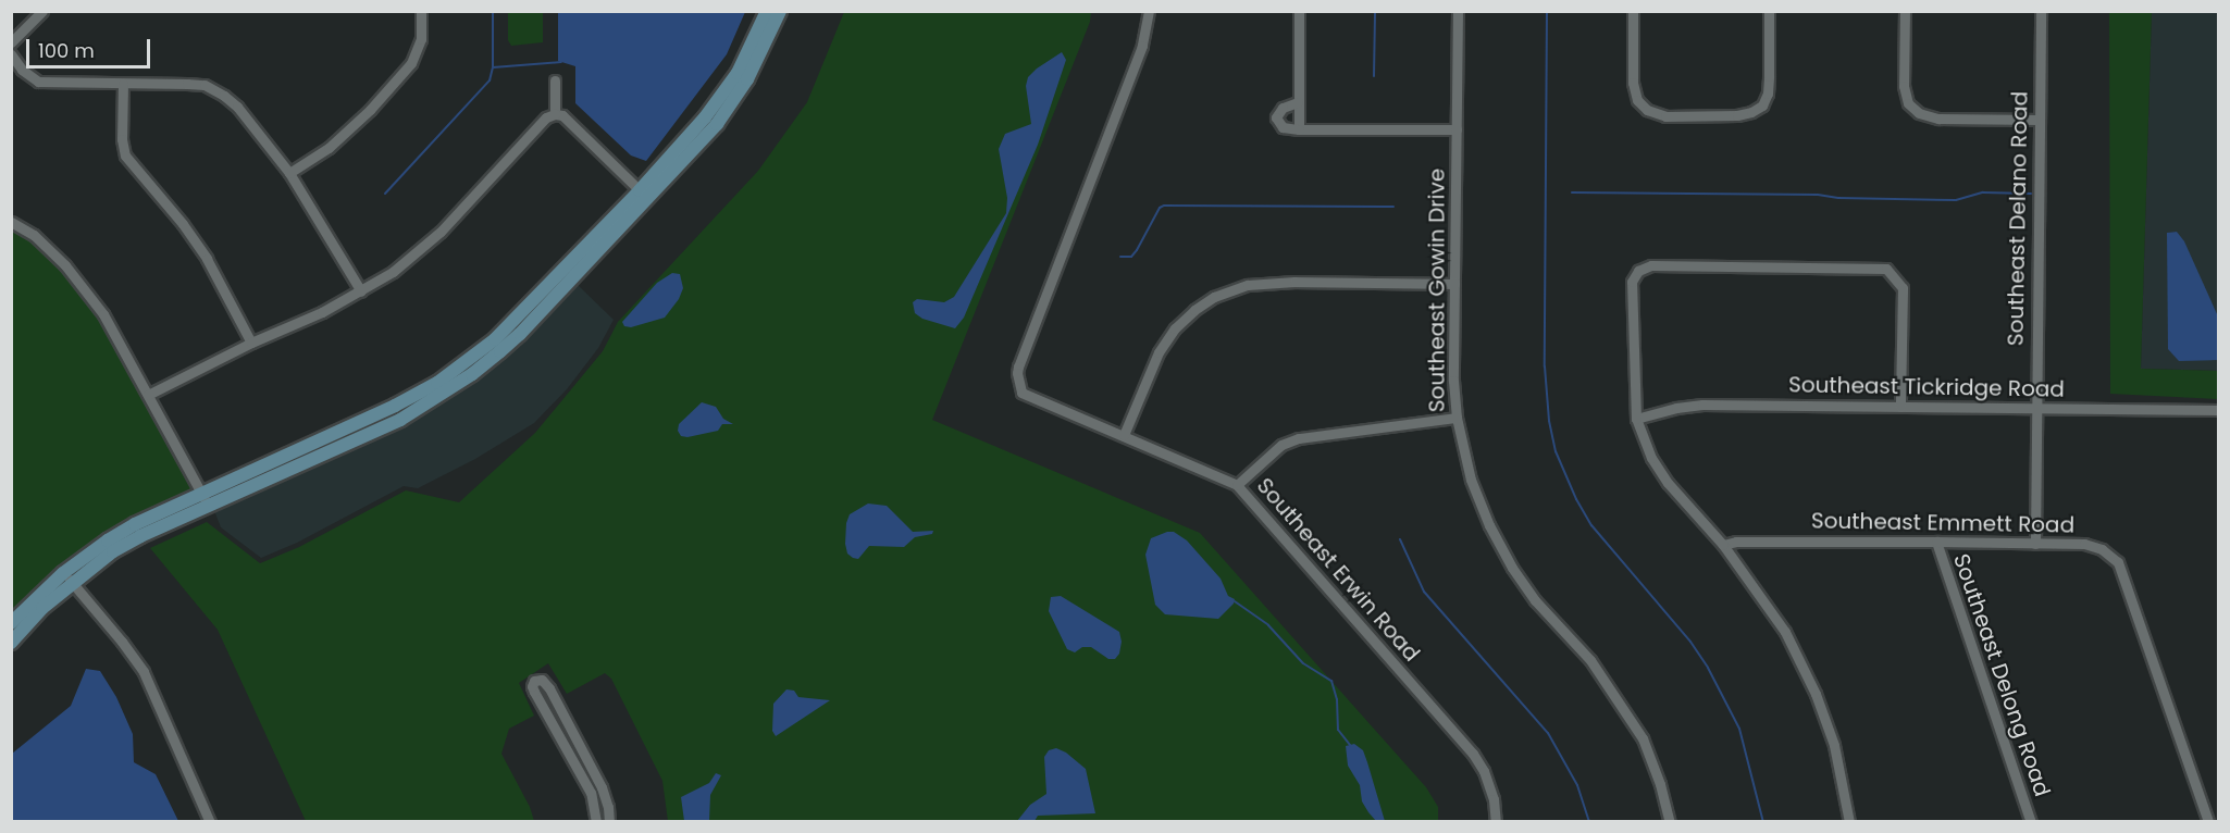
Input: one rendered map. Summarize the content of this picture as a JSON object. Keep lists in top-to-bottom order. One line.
{"streets":{"street":["Southeast Delano Road","Southeast Gowin Drive","Southeast Tickridge Road","Southeast Emmett Road","Southeast Erwin Road","Southeast Delong Road"]},"crossings":[["Southeast Delano Road","Southeast Tickridge Road"],["Southeast Delano Road","Southeast Emmett Road"],["Southeast Emmett Road","Southeast Delong Road"]],"scale_bar":"100 m"}
